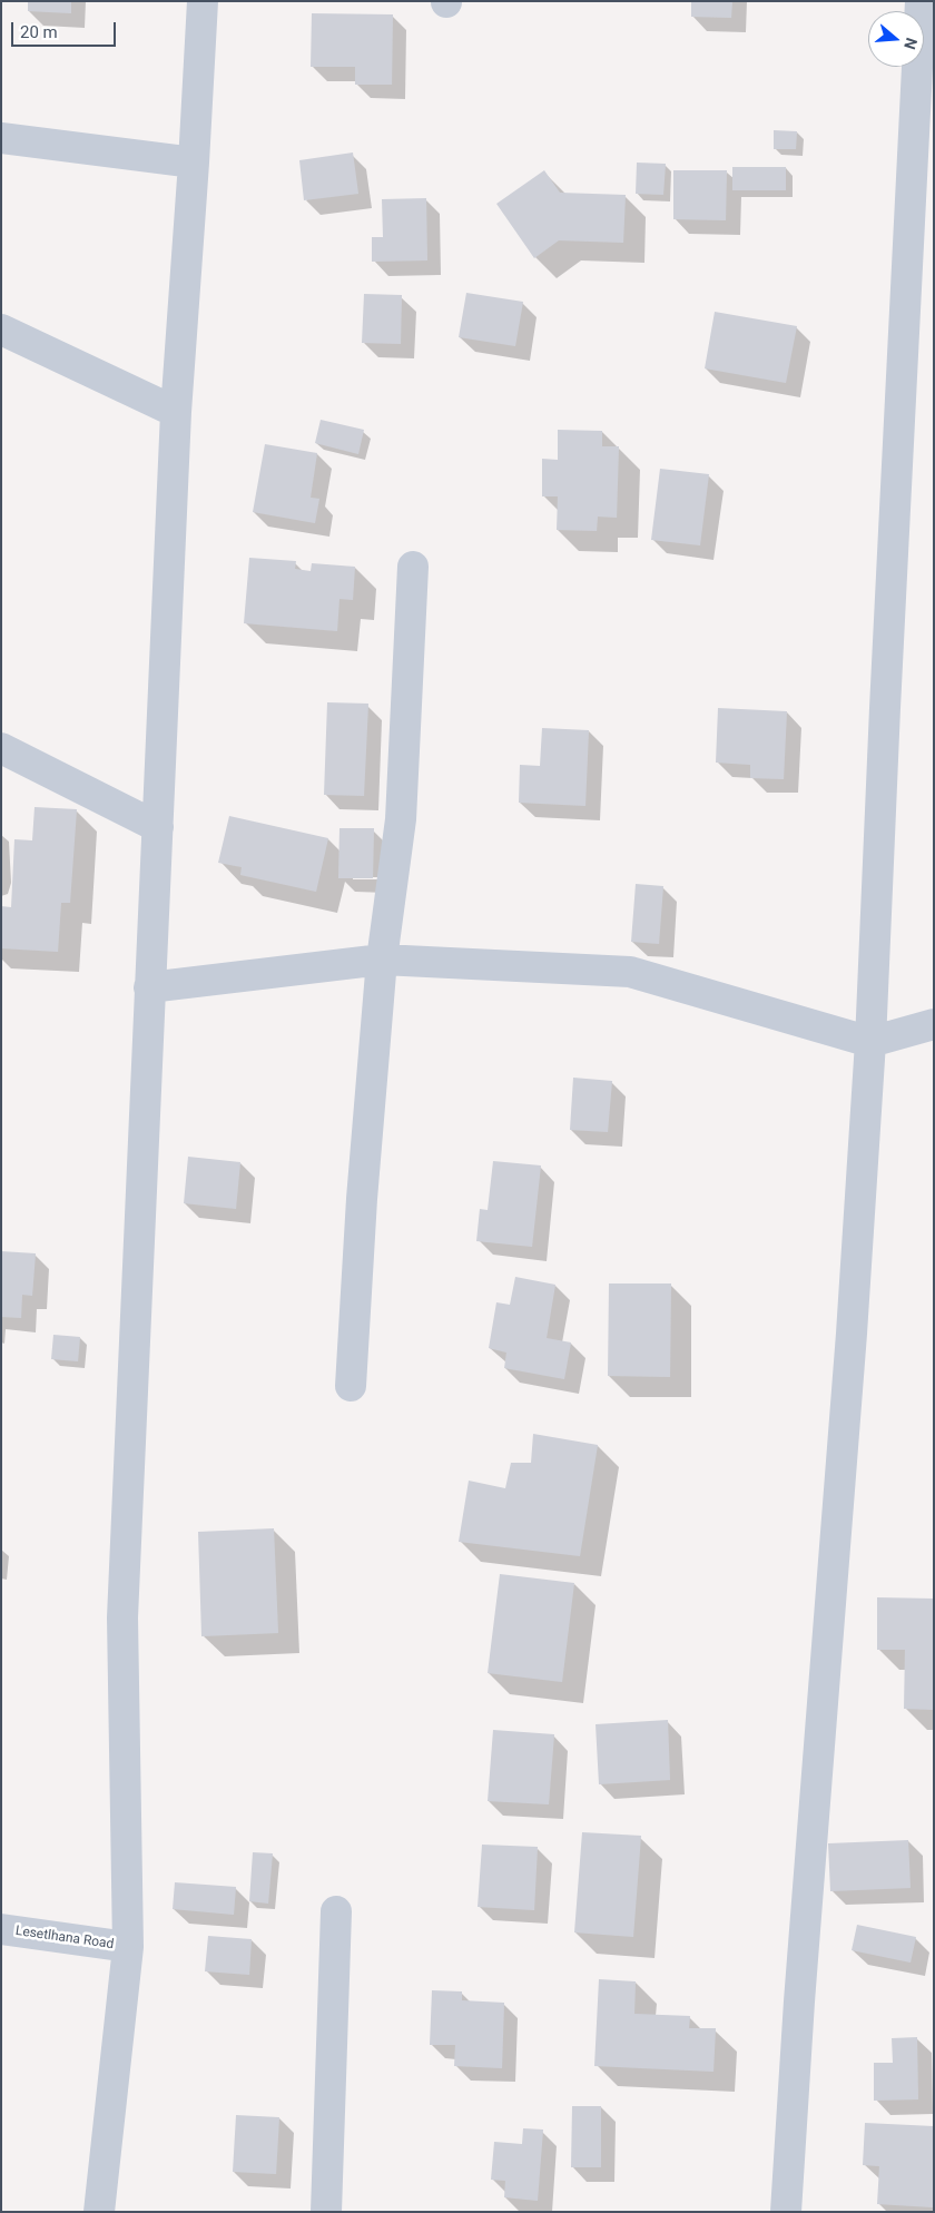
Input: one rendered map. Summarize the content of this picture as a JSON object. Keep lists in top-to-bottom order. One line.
{"streets":{"street":["Lesetlhana Road"]},"scale_bar":"20 m","north":"right"}
